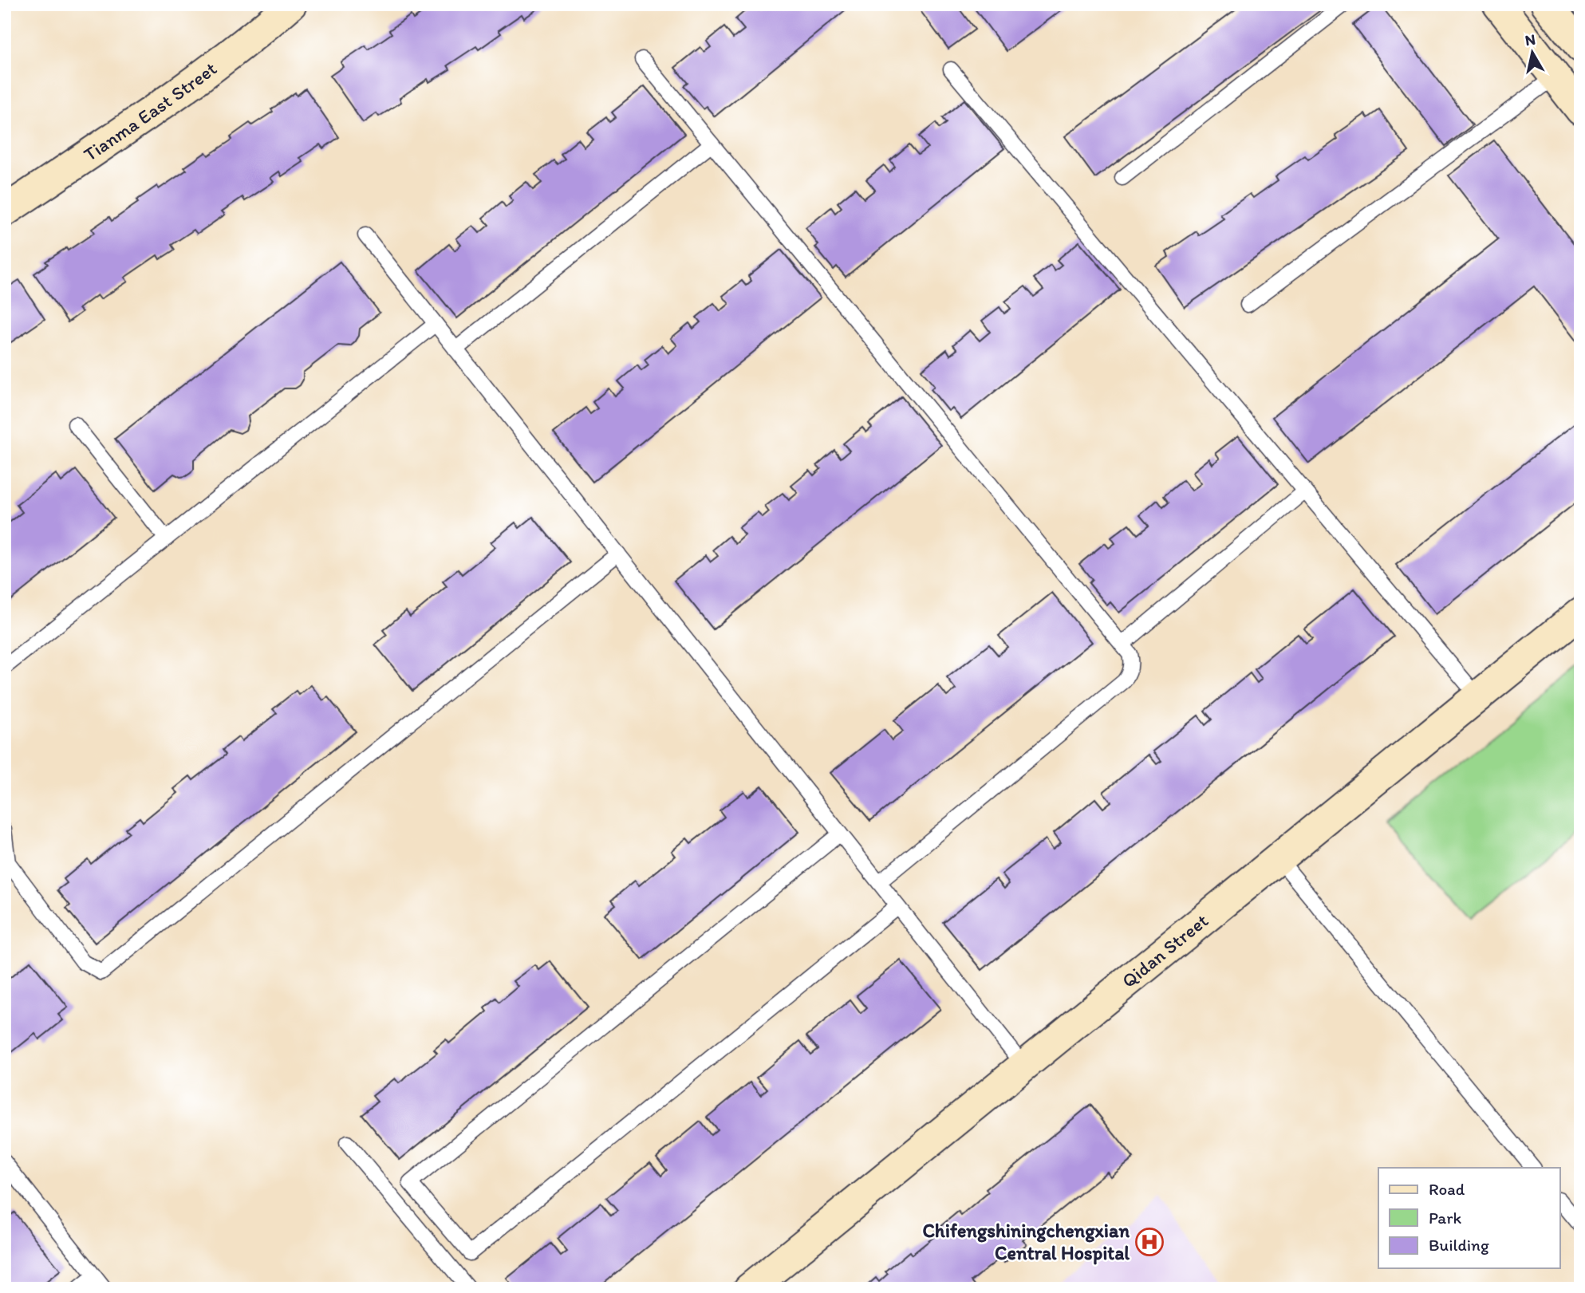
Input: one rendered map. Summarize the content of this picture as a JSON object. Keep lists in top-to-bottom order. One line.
{"streets":{"main road":["Tianma East Street","Qidan Street"]},"places":{"hospital":["Chifengshiningchengxian Central Hospital"]},"legend":["Road","Park","Building"],"north":"top"}
